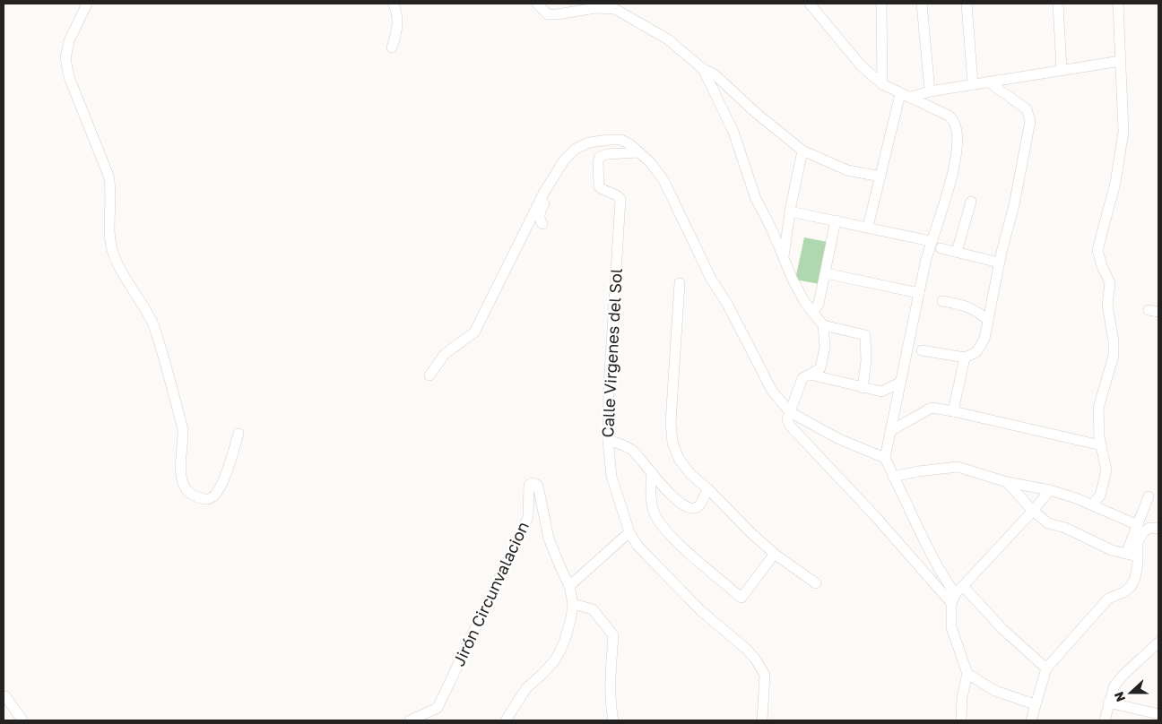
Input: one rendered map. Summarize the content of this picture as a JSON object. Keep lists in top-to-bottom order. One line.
{"streets":{"street":["Calle Virgenes del Sol","Jirón Circunvalacion"]},"north":"left"}
